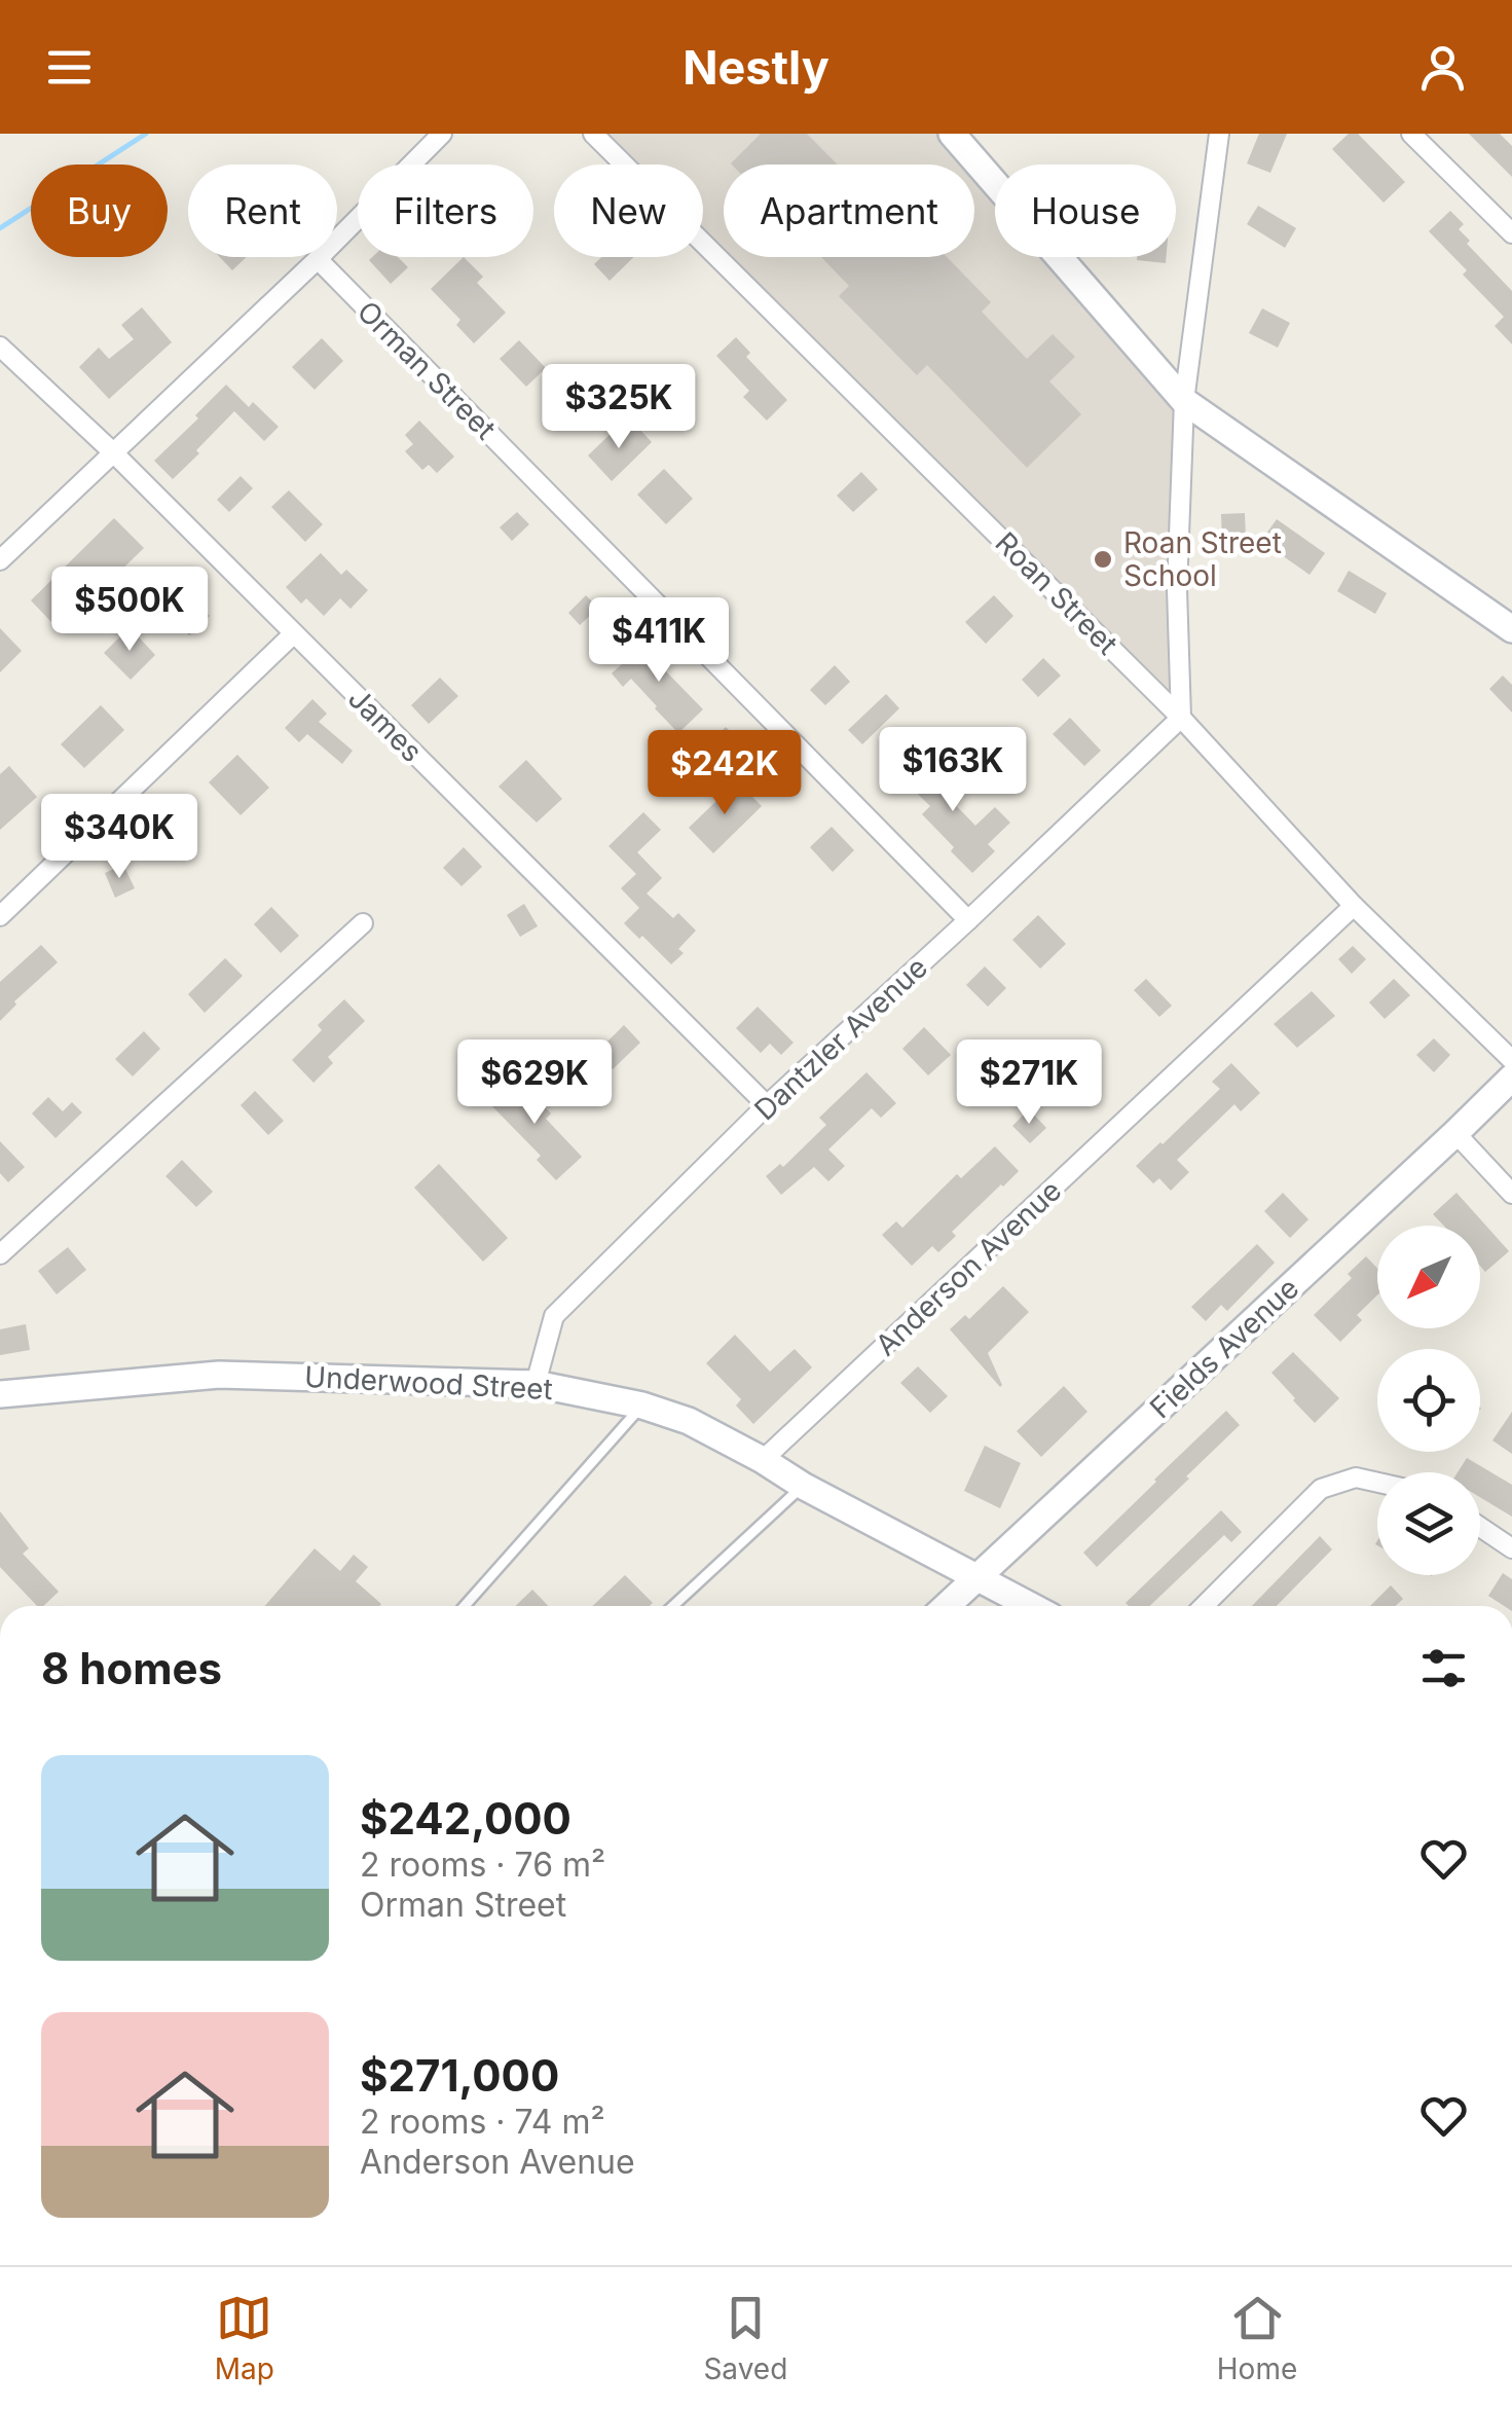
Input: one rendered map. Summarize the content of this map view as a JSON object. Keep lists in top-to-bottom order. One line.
{"streets":{"street":["Orman Street","Roan Street","James","Dantzler Avenue","Anderson Avenue","Fields Avenue","Underwood Street"]},"crossings":[["Orman Street","Dantzler Avenue"],["Roan Street","Dantzler Avenue"],["Roan Street","Anderson Avenue"],["James","Dantzler Avenue"],["Dantzler Avenue","Underwood Street"],["Anderson Avenue","Underwood Street"],["Fields Avenue","Underwood Street"]],"places":["Roan Street School"],"north":"bottom left","page":{"header":"Nestly","chip":["Buy","Rent","Filters","New","Apartment","House"],"price":["$325K","$500K","$411K","$163K","$242K","$340K","$629K","$271K"],"heading":"8 homes","list":[{"name":"$242,000","note":"2 rooms · 76 m² · Orman Street"},{"name":"$271,000","note":"2 rooms · 74 m² · Anderson Avenue"}],"tabs":["Map","Saved","Home"]}}
